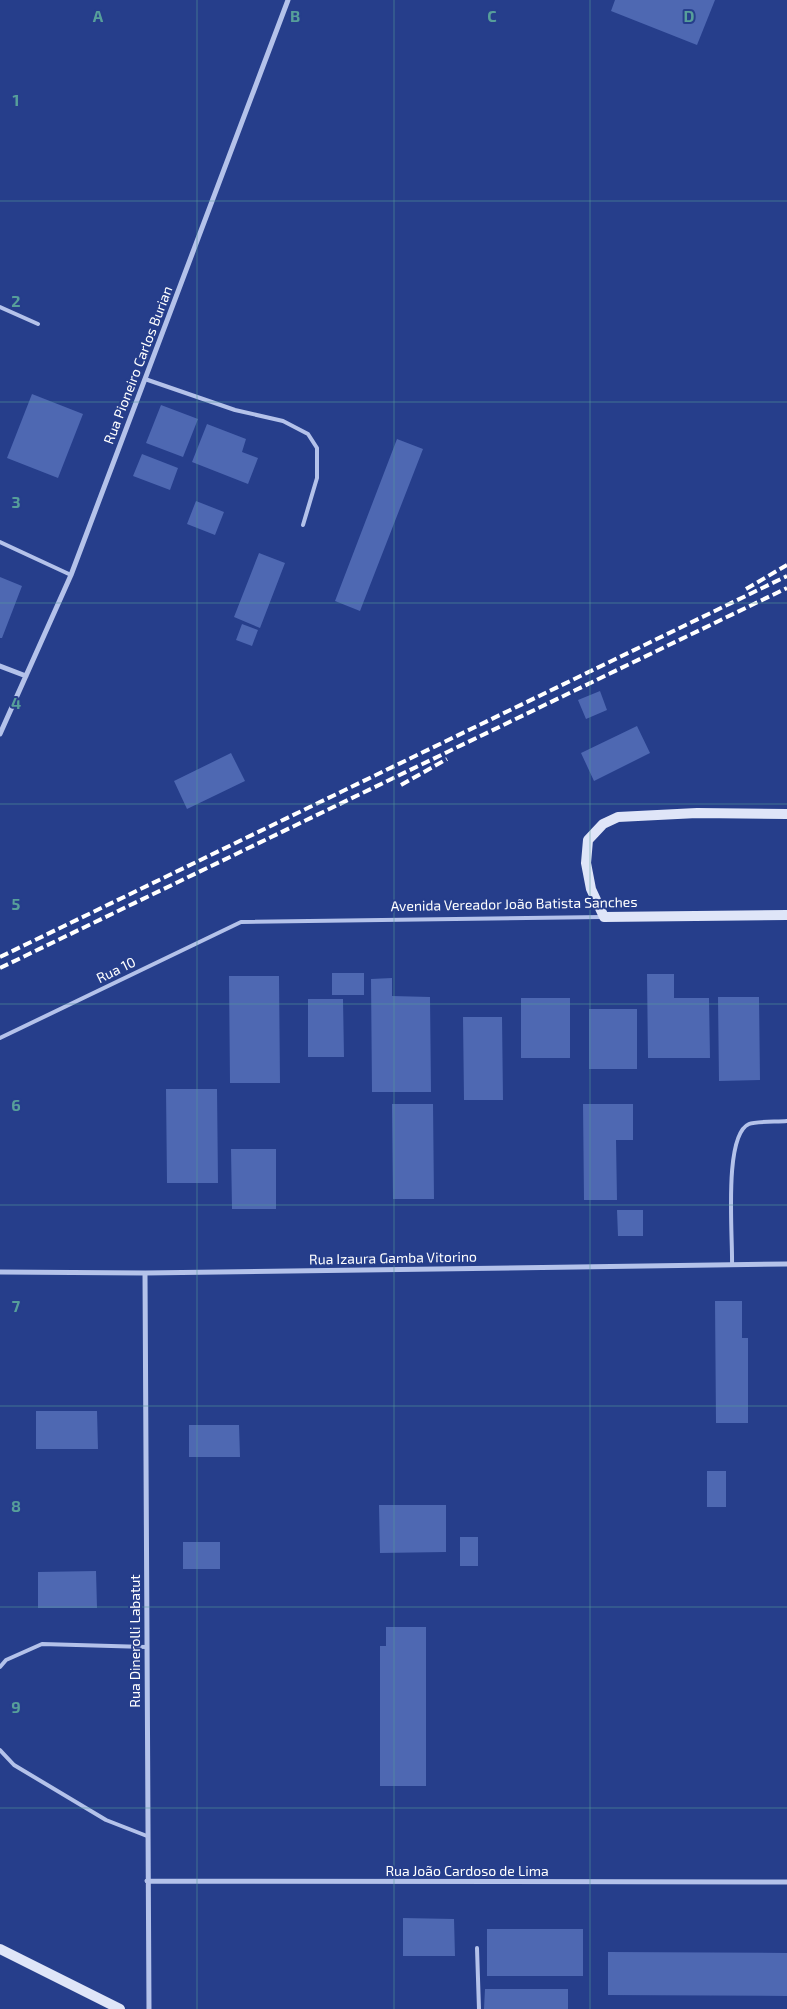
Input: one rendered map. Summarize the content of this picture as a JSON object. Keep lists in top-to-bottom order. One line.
{"streets":{"street":["Rua Pioneiro Carlos Burian","Avenida Vereador João Batista Sanches","Rua Izaura Gamba Vitorino","Rua Dinerolli Labatut","Rua João Cardoso de Lima"],"lane":["Rua 10"]},"crossings":[["Avenida Vereador João Batista Sanches","Rua 10"],["Rua Izaura Gamba Vitorino","Rua Dinerolli Labatut"],["Rua Dinerolli Labatut","Rua João Cardoso de Lima"]],"grid":{"columns":["A","B","C","D"],"rows":["1","2","3","4","5","6","7","8","9"]}}
